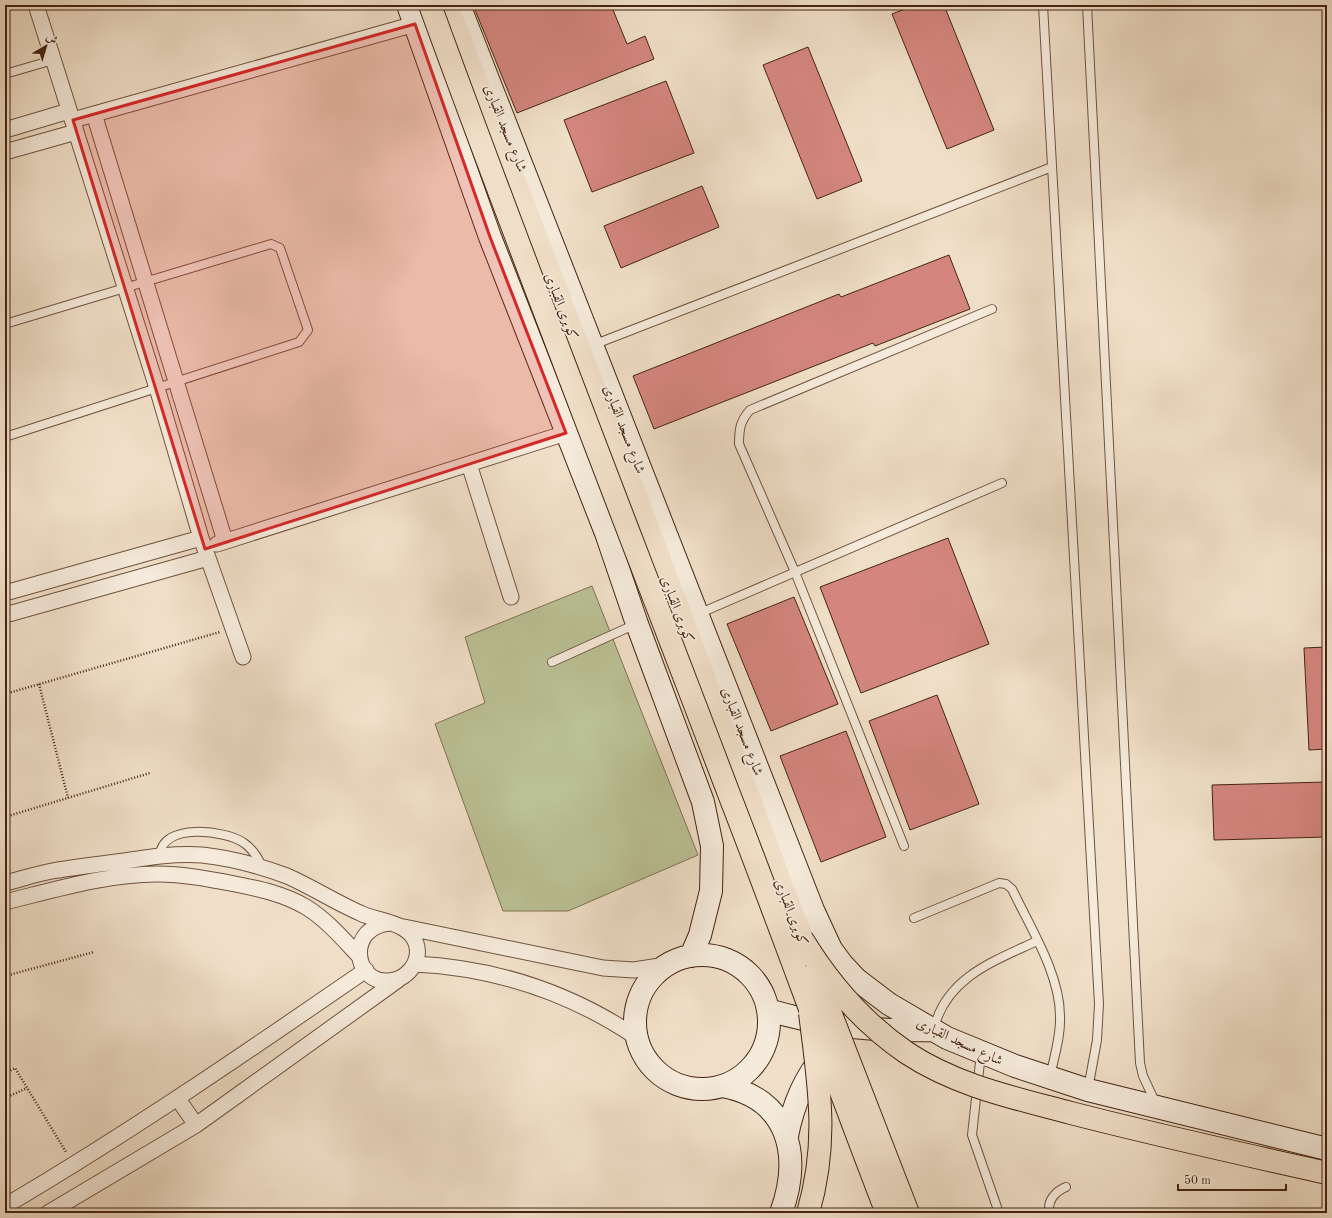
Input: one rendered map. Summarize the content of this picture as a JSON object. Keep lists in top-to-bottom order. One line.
{"streets":{"main road":["كوبرى القبارى"],"street":["شارع مسجد القبارى"]},"scale_bar":"50 m","north":"top right"}
